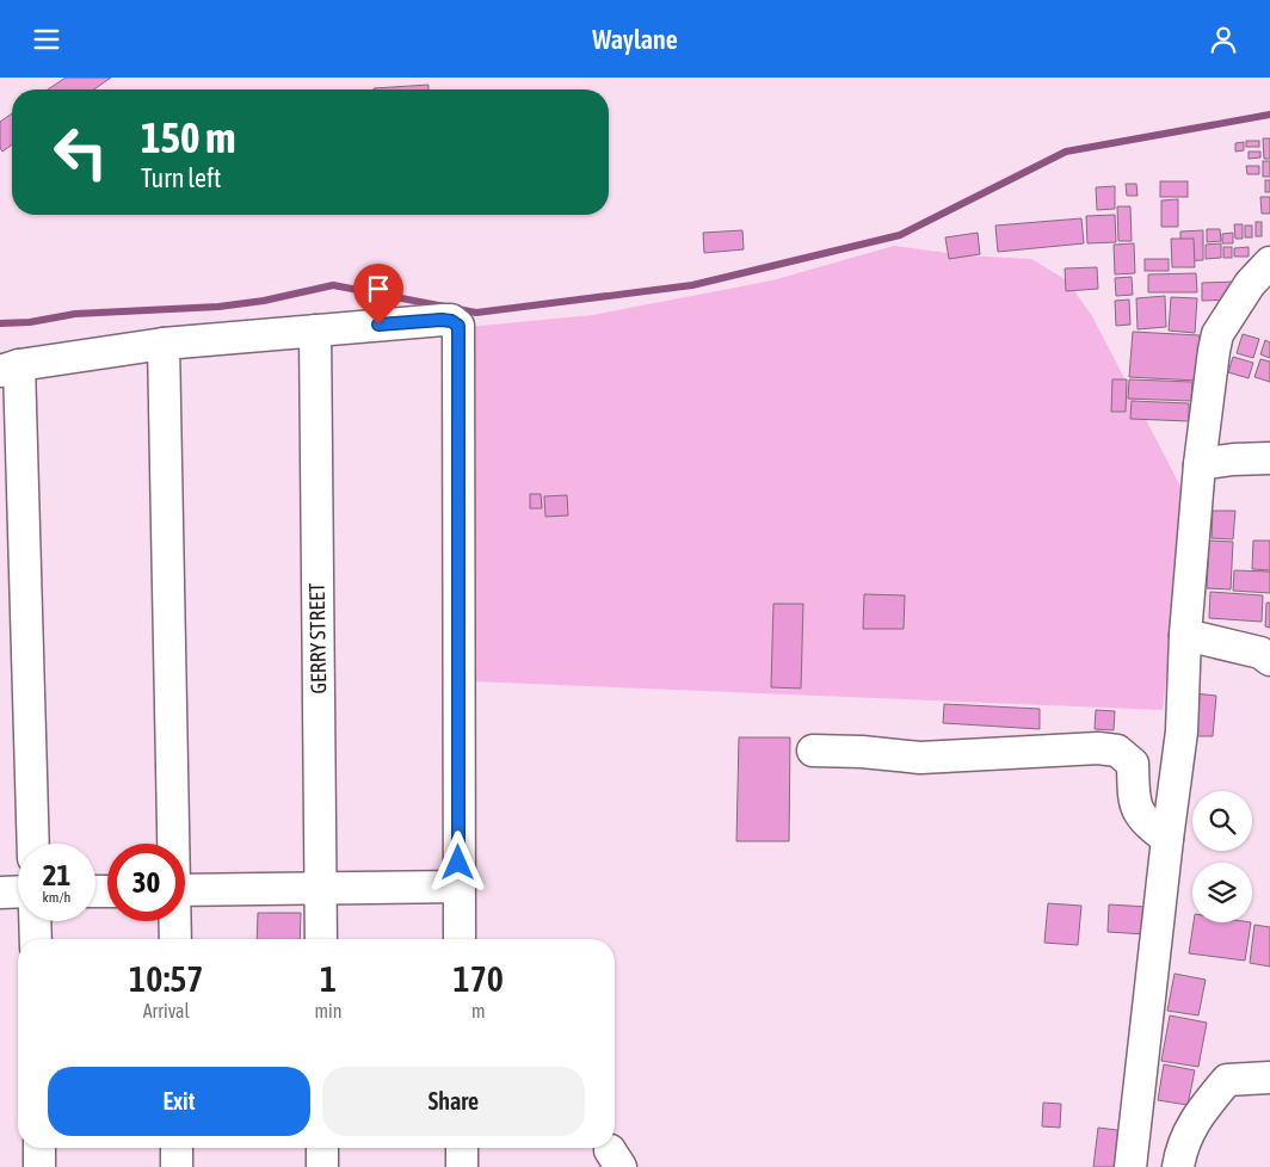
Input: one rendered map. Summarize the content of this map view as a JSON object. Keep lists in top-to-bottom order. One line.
{"streets":{"street":["GERRY STREET"]},"page":{"header":"Waylane","turn":["150 m","Turn left"],"speed":"21 km/h","limit":"30","eta":["10:57","Arrival","1","min","170","m"],"buttons":["Exit","Share"]}}
